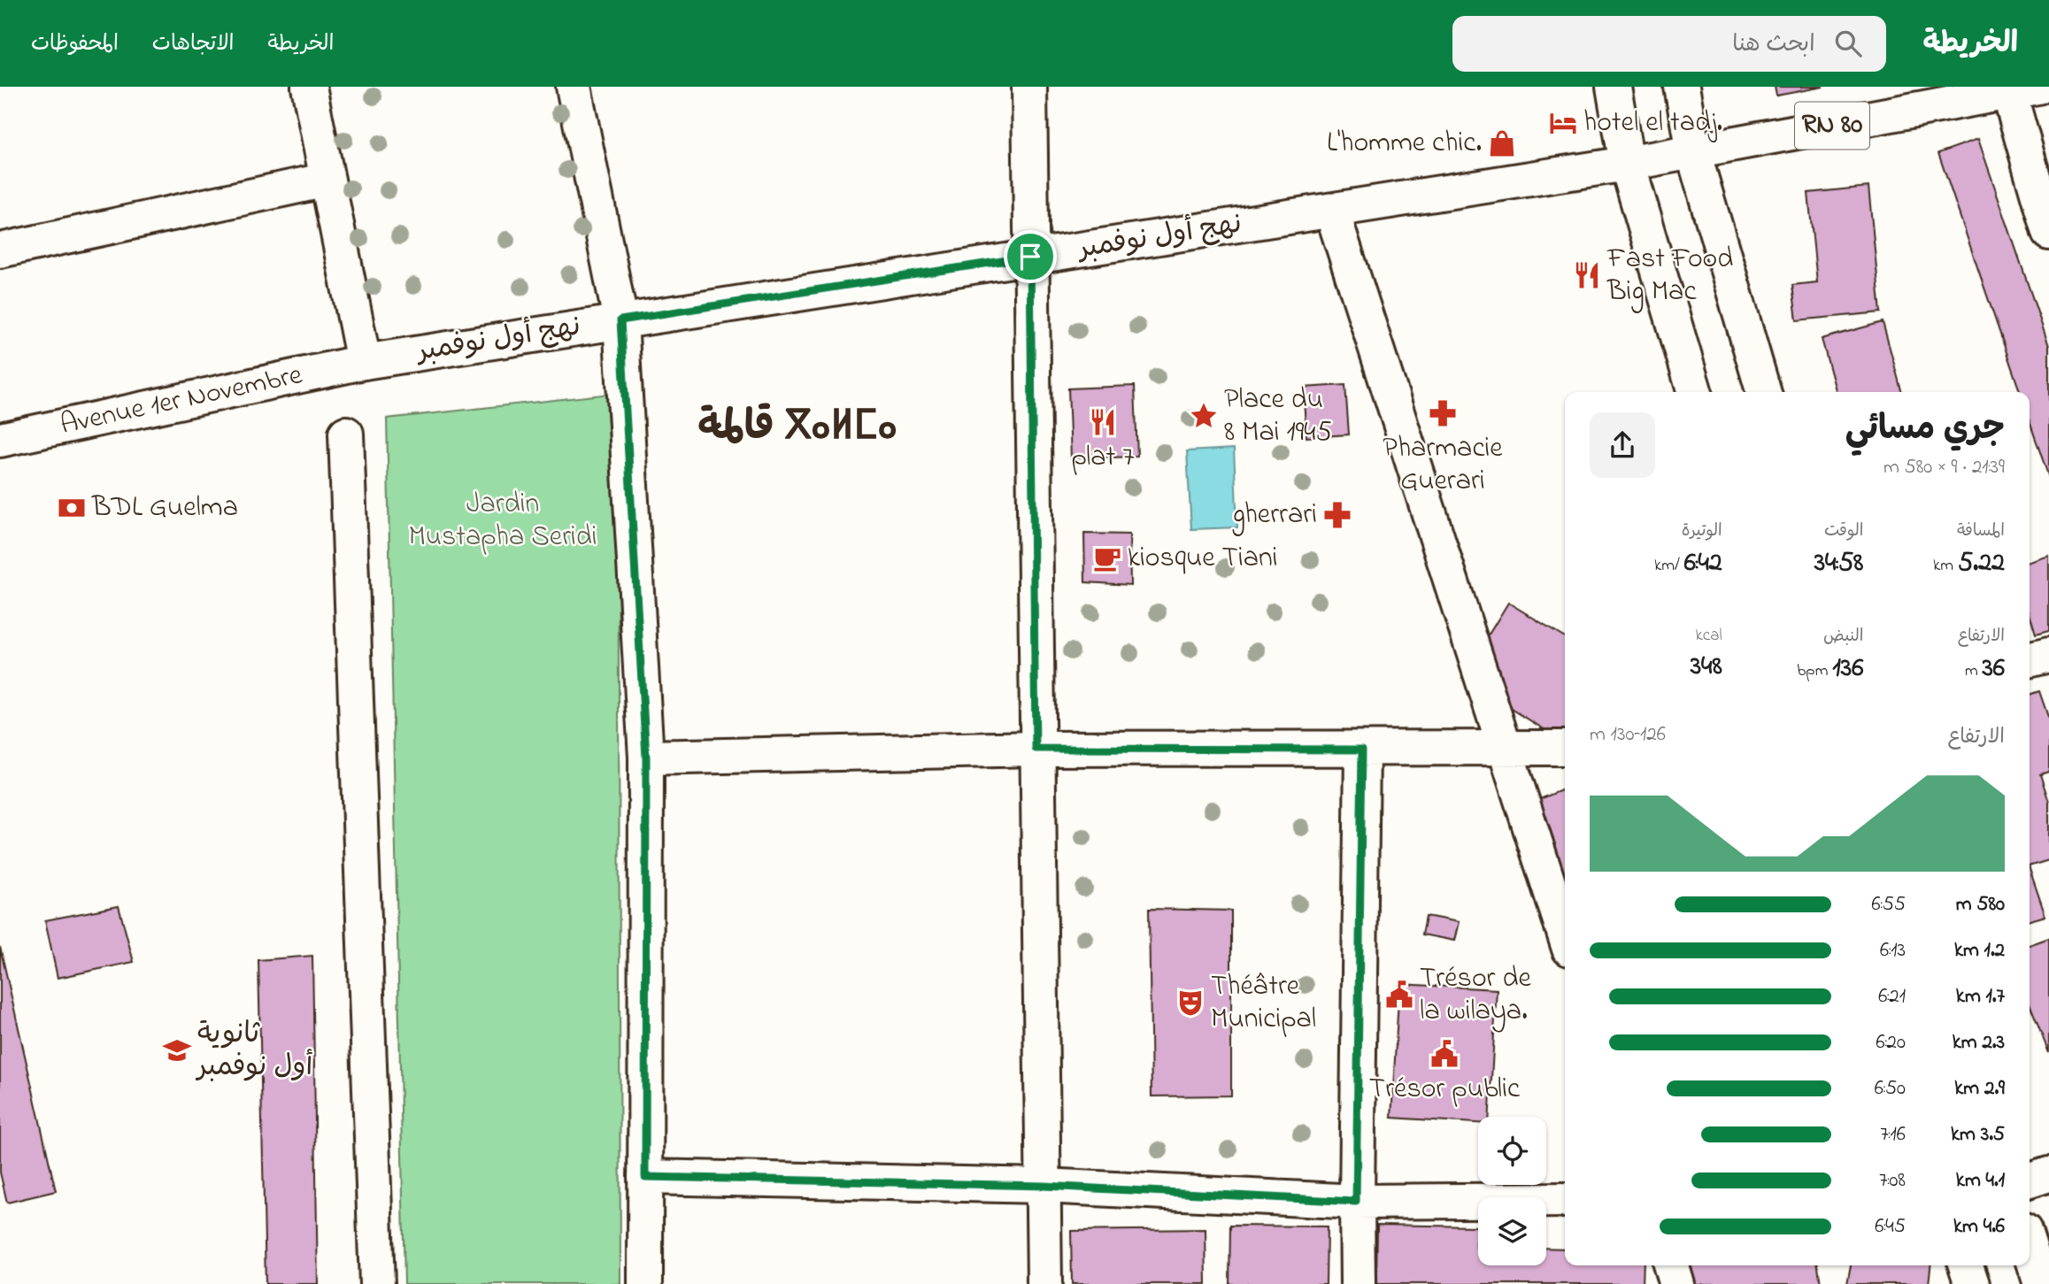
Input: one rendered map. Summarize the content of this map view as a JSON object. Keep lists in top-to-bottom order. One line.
{"streets":{"street":["RN 80","نهج أول نوفمبر","Avenue 1er Novembre"]},"crossings":[["RN 80","نهج أول نوفمبر"],["نهج أول نوفمبر","Avenue 1er Novembre"]],"districts":["قالمة ⴳⴰⵍⵎⴰ"],"parks":["Jardin Mustapha Seridi"],"places":{"hotel":["hotel el tadj."],"shop":["L'homme chic."],"restaurant":["Fast Food Big Mac","plat 7"],"pharmacy":["Pharmacie Guerari","gherrari"],"place":["Place du 8 Mai 1945"],"bank":["BDL Guelma"],"cafe":["kiosque Tiani"],"public building":["Trésor de la wilaya.","Trésor public"],"theatre":["Théâtre Municipal"],"school or university":["ثانوية أول نوفمبر"]},"page":{"header":"الخريطة","search":"ابحث هنا","nav":["الخريطة","الاتجاهات","المحفوظات"],"heading":["جري مسائي","21:39 · 9 × 580 m"],"stats":[["المسافة","5.22 km"],["الوقت","34:58"],["الوتيرة","6:42 /km"],["الارتفاع","36 m"],["النبض","136 bpm"],["kcal","348"]],"chart":["الارتفاع","126–130 m"],"list":[{"name":"580 m","note":"6:55"},{"name":"1.2 km","note":"6:13"},{"name":"1.7 km","note":"6:21"},{"name":"2.3 km","note":"6:20"},{"name":"2.9 km","note":"6:50"},{"name":"3.5 km","note":"7:16"},{"name":"4.1 km","note":"7:08"},{"name":"4.6 km","note":"6:45"}]}}
